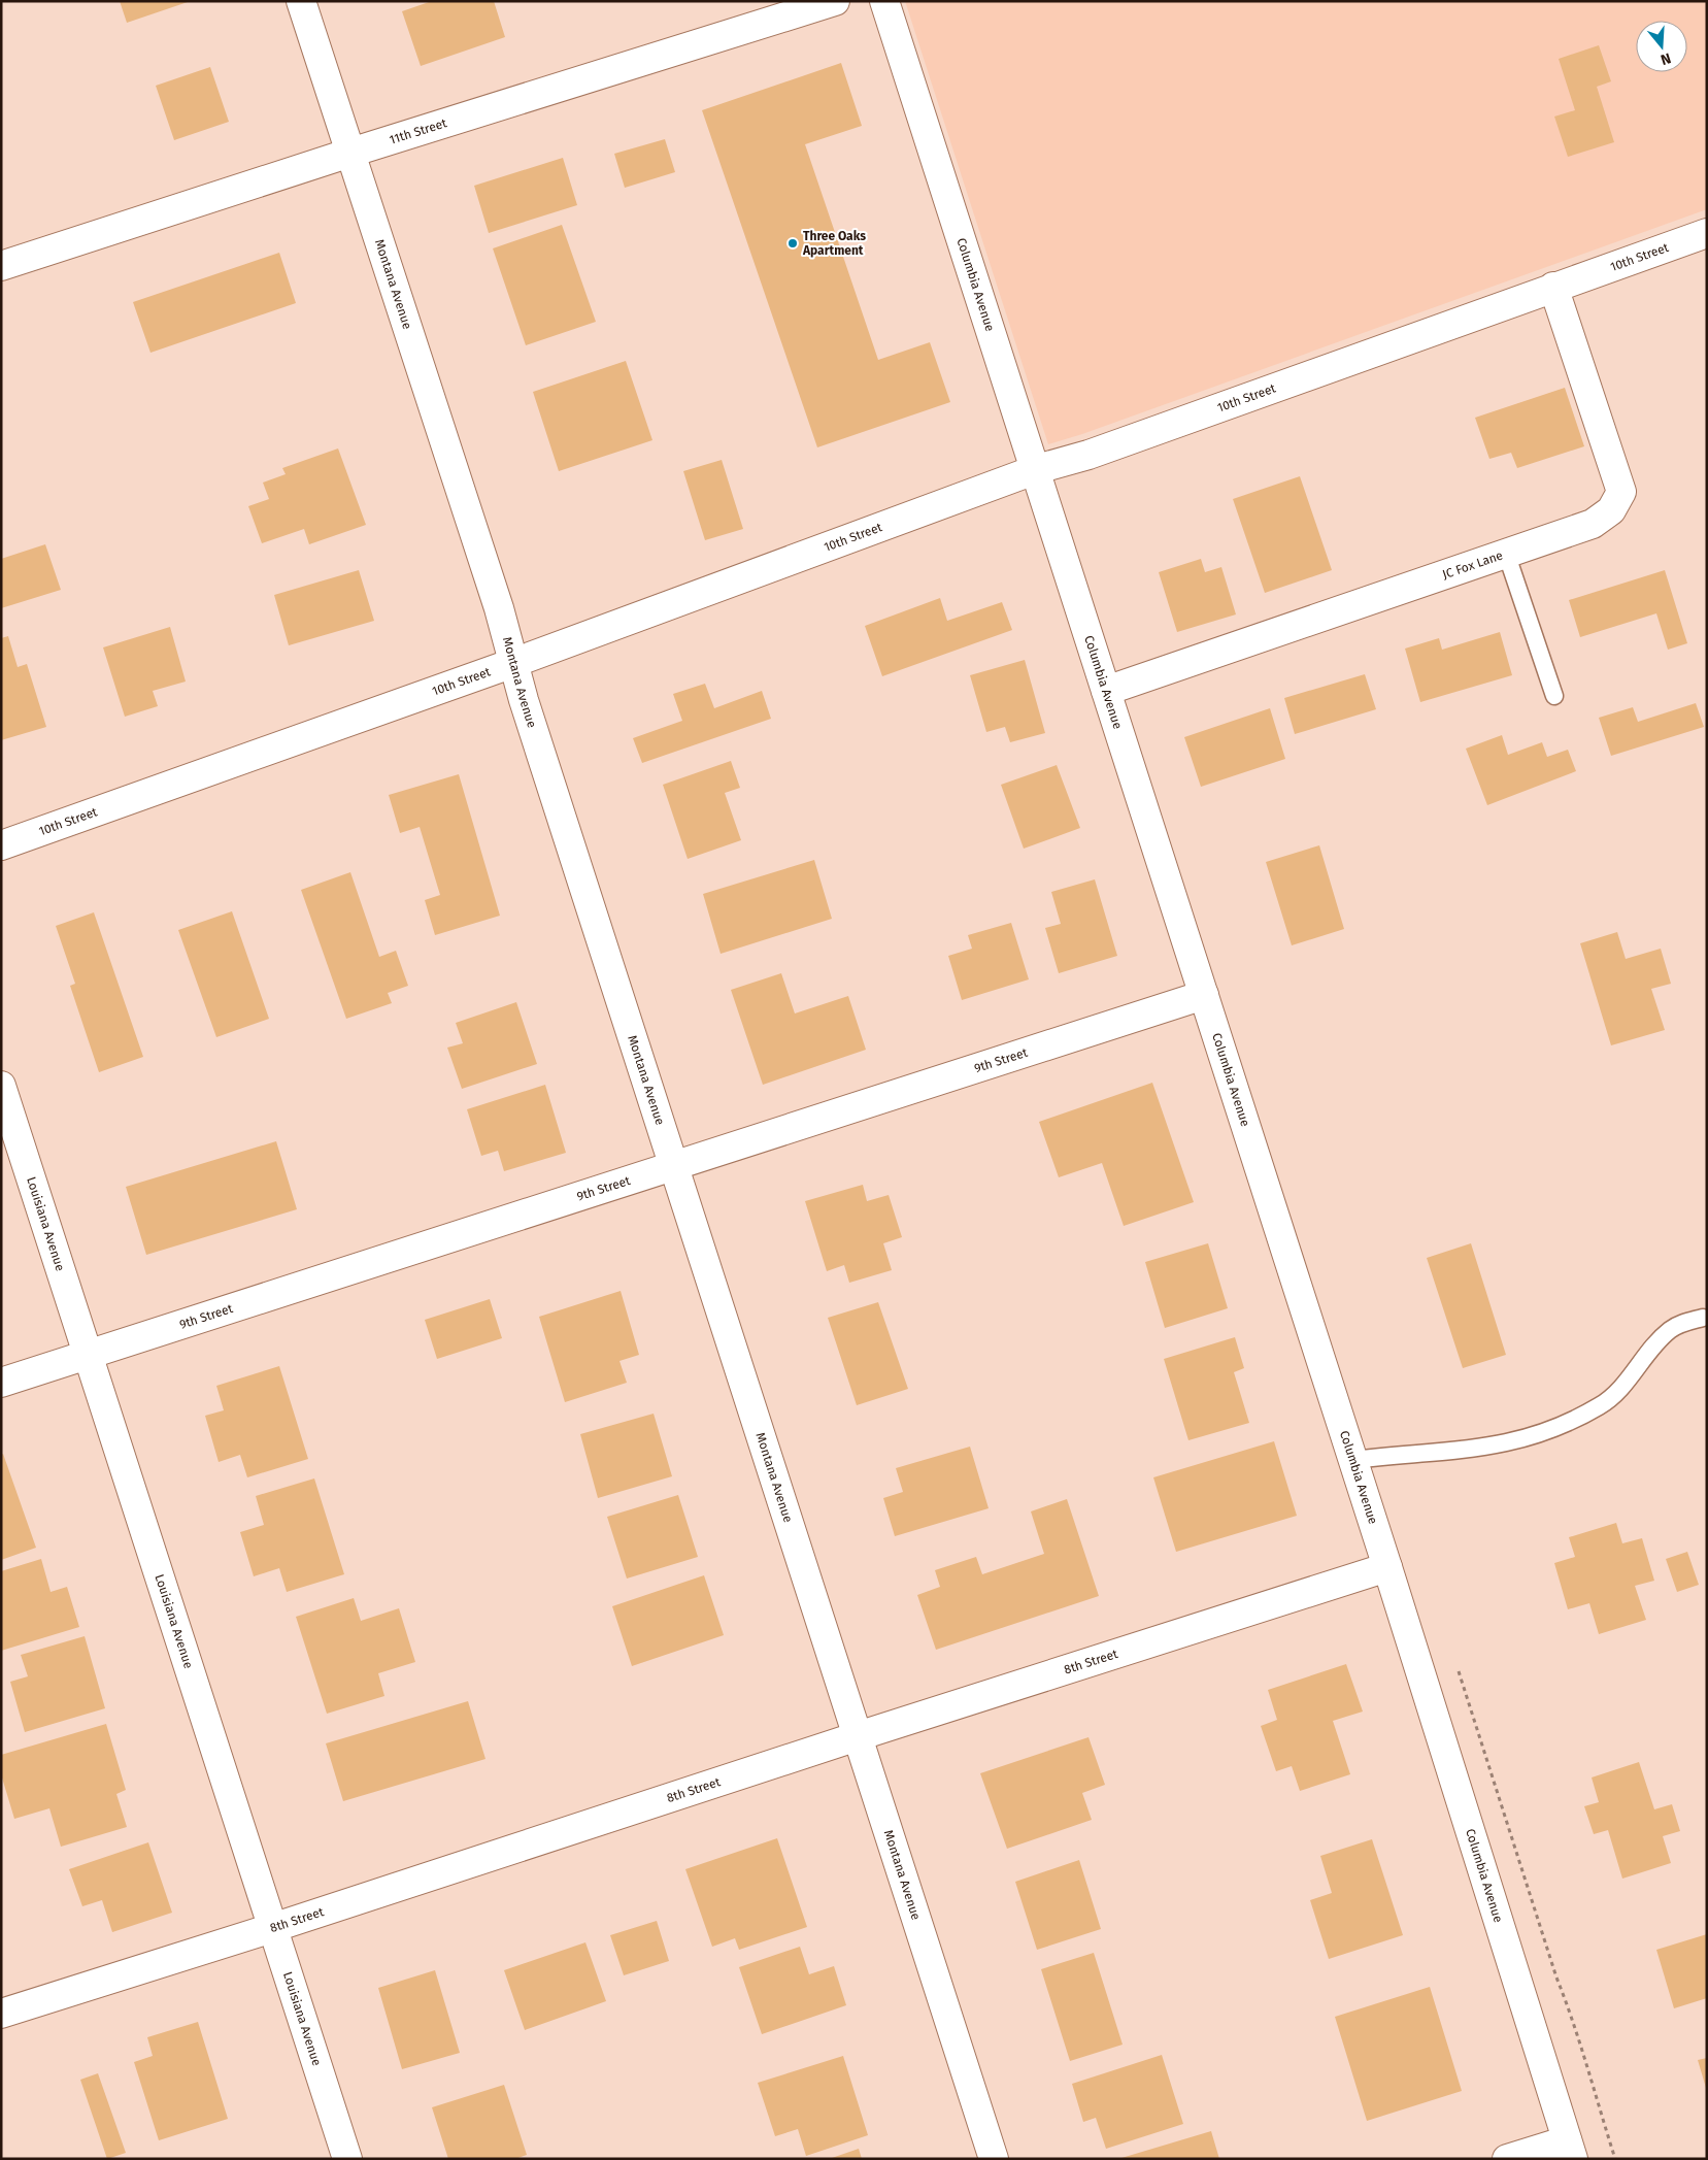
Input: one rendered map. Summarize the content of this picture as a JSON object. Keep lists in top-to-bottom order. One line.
{"streets":{"street":["11th Street","10th Street","Columbia Avenue","Montana Avenue","JC Fox Lane","9th Street","Louisiana Avenue","8th Street"]},"crossings":[["11th Street","Montana Avenue"],["10th Street","Columbia Avenue"],["10th Street","Montana Avenue"],["10th Street","JC Fox Lane"],["Columbia Avenue","JC Fox Lane"],["Columbia Avenue","9th Street"],["Columbia Avenue","8th Street"],["Montana Avenue","9th Street"],["Montana Avenue","8th Street"],["9th Street","Louisiana Avenue"],["Louisiana Avenue","8th Street"]],"places":["Three Oaks Apartment"],"north":"bottom"}
